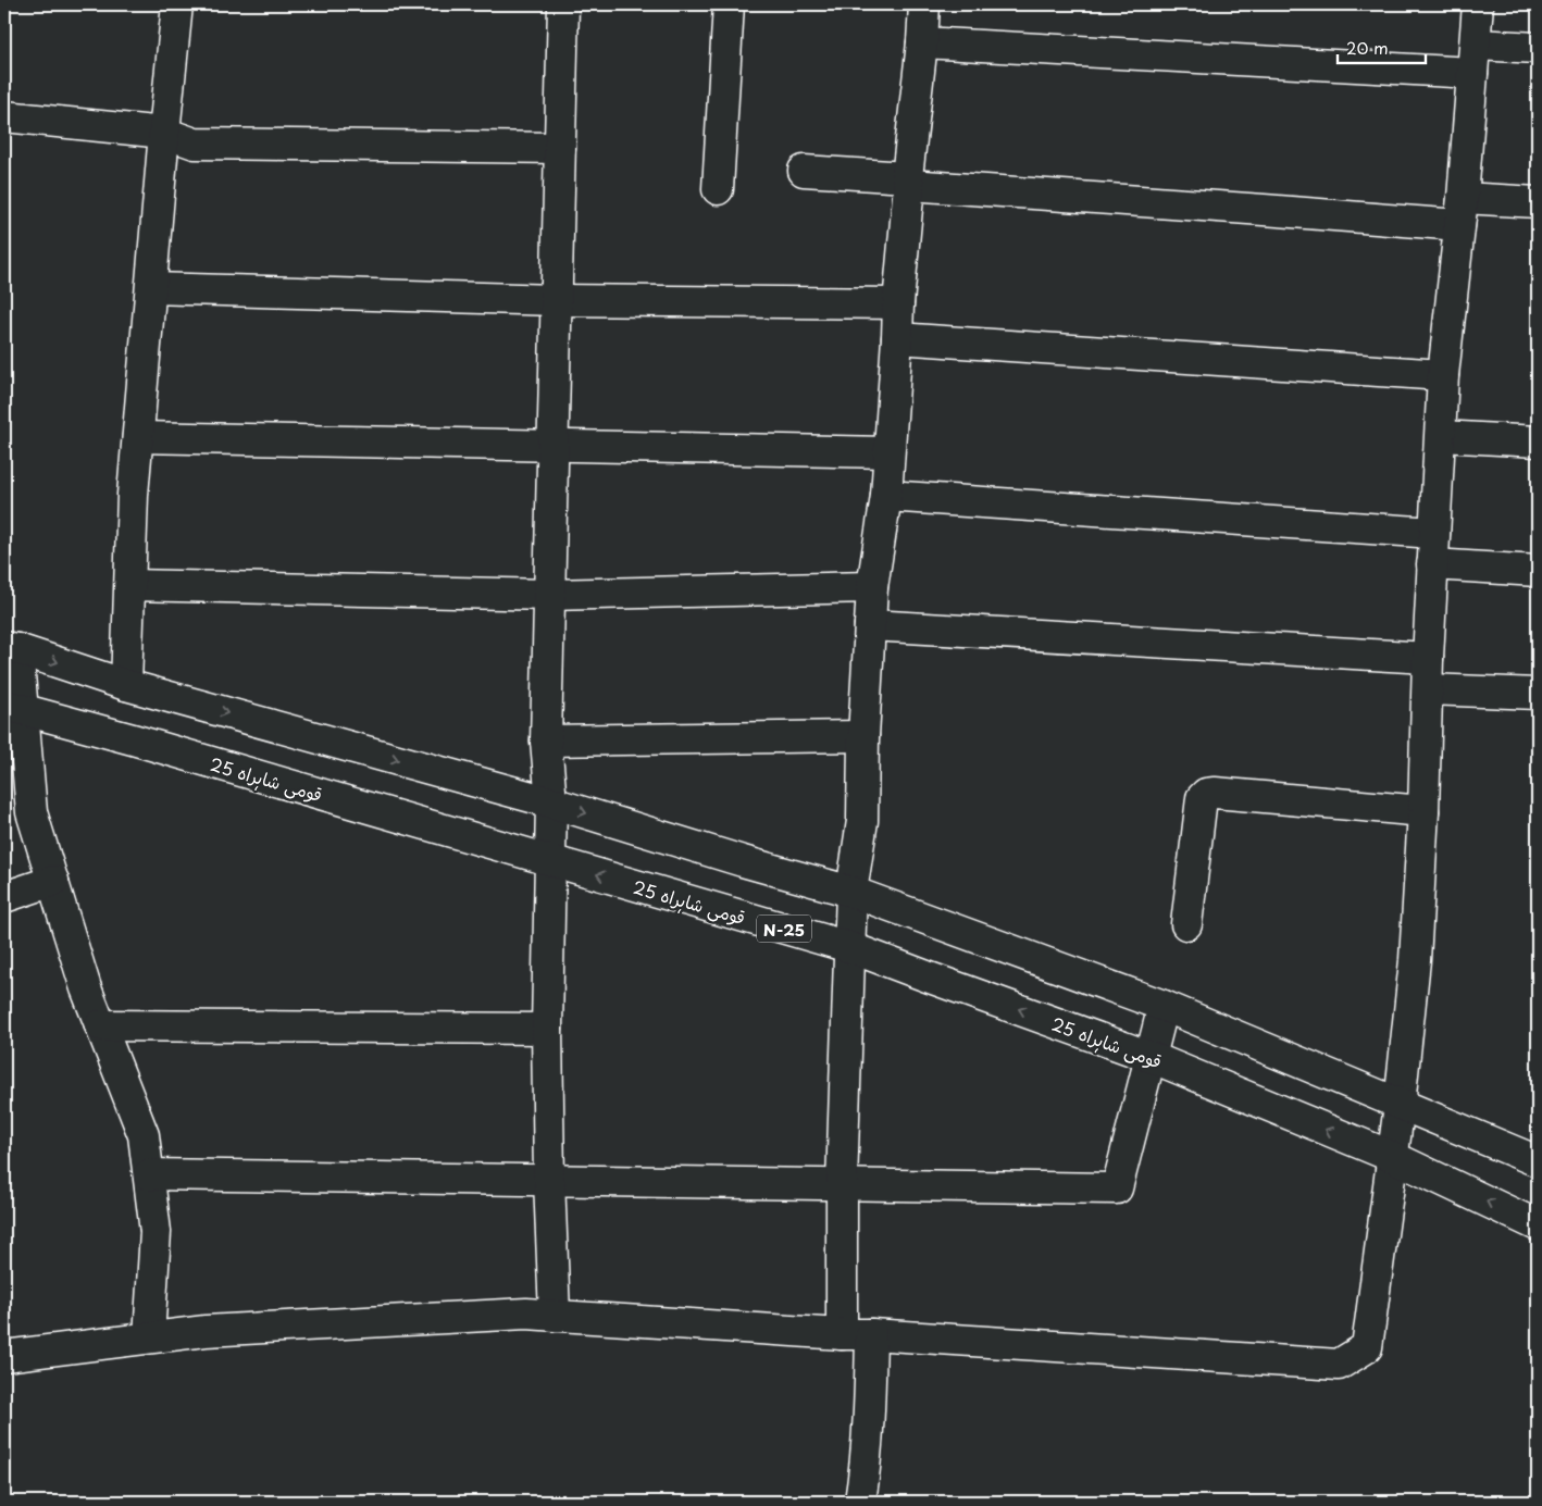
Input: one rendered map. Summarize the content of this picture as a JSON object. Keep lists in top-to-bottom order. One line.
{"streets":{"main road":["قومی شاہراہ 25","N-25"]},"scale_bar":"20 m"}
